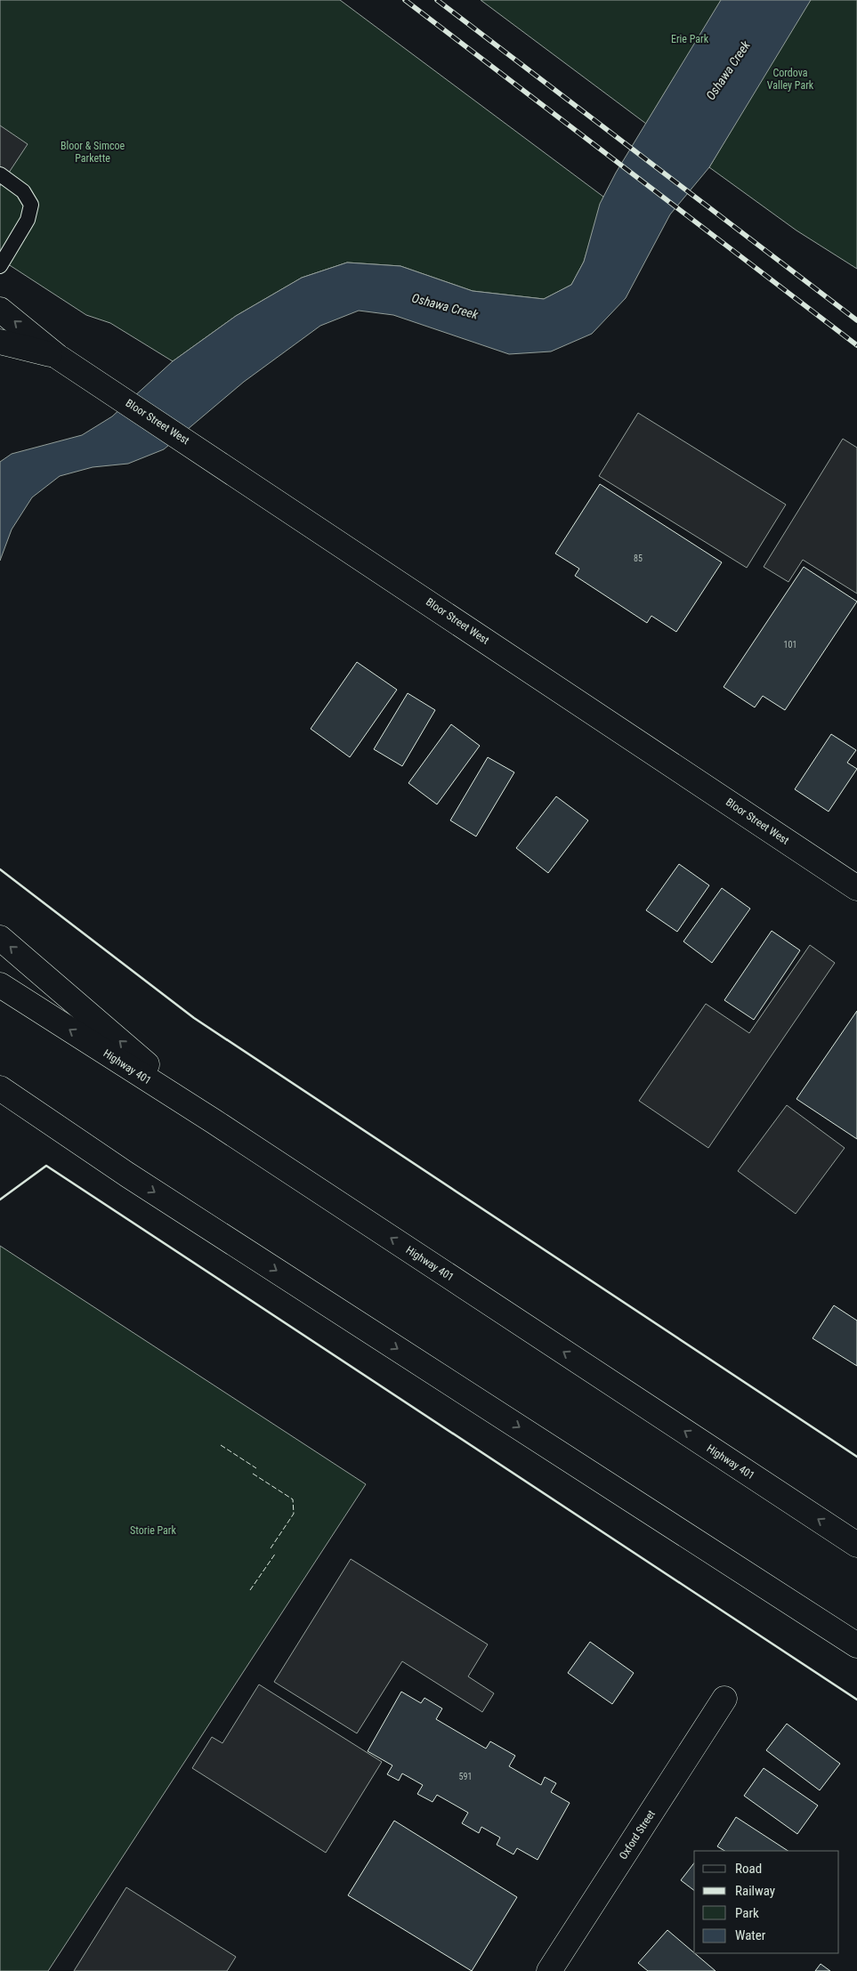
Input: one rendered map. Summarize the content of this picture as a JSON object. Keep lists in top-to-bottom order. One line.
{"streets":{"main road":["Bloor Street West","Highway 401","Oxford Street"]},"water":["Oshawa Creek"],"parks":["Erie Park","Cordova Valley Park","Bloor & Simcoe Parkette","Storie Park"],"house_numbers":["85","101","591"],"legend":["Road","Railway","Park","Water"]}
